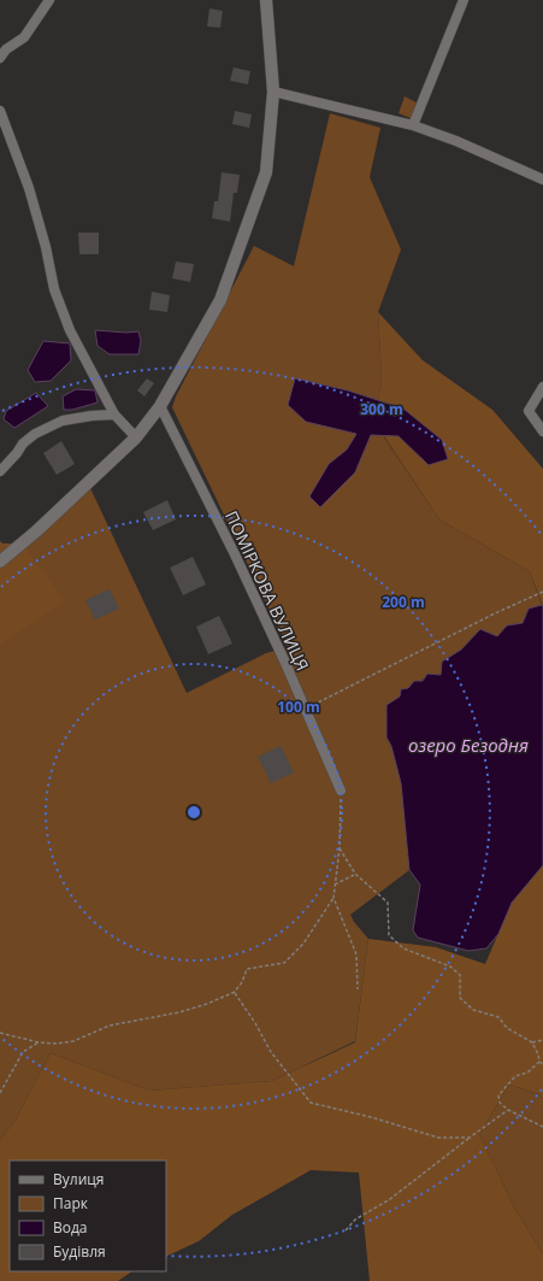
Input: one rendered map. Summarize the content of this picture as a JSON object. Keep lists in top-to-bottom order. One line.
{"streets":{"street":["ПОМІРКОВА ВУЛИЦЯ"]},"water":["озеро Безодня"],"legend":["Вулиця","Парк","Вода","Будівля"],"rings":["300 m","200 m","100 m"]}
